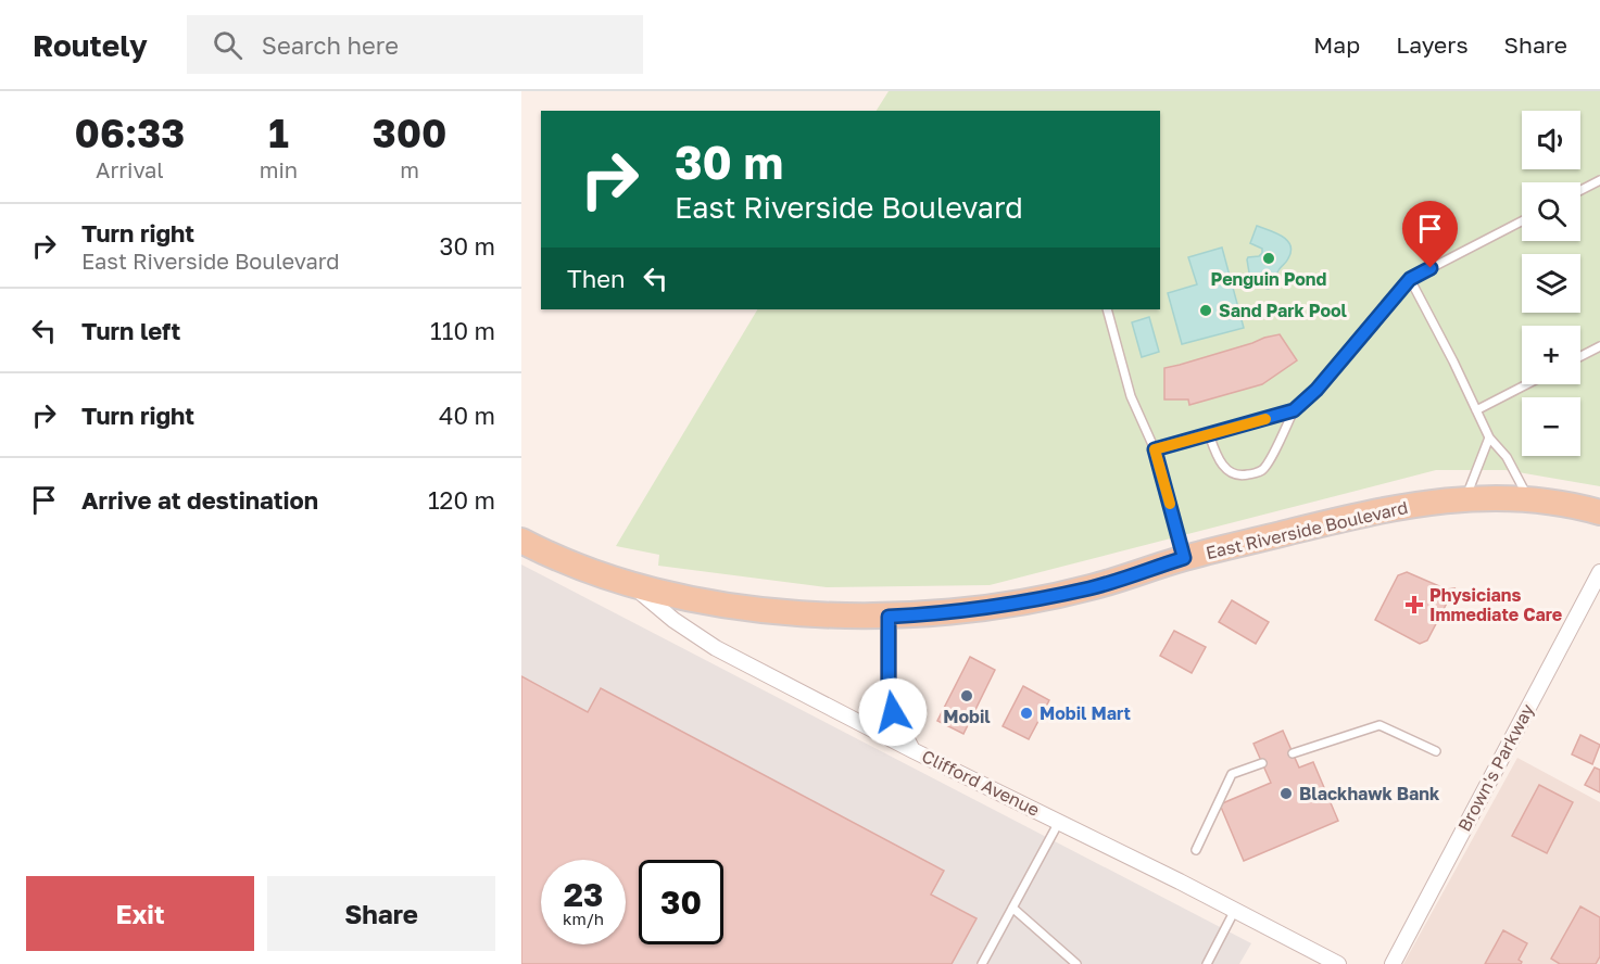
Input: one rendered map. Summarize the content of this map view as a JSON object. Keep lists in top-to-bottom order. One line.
{"streets":{"main road":["East Riverside Boulevard"],"street":["Brown's Parkway","Clifford Avenue"]},"crossings":[["East Riverside Boulevard","Clifford Avenue"]],"places":{"other":["Penguin Pond","Sand Park Pool","Mobil","Mobil Mart","Blackhawk Bank"],"health":["Physicians Immediate Care"]},"page":{"header":"Routely","search":"Search here","nav":["Map","Layers","Share"],"eta":["06:33","Arrival","1","min","300","m"],"map_buttons":["+","−"],"turn":["30 m","East Riverside Boulevard"],"list":[{"name":"Turn right","note":"East Riverside Boulevard","value":"30 m"},{"name":"Turn left","value":"110 m"},{"name":"Turn right","value":"40 m"},{"name":"Arrive at destination","value":"120 m"}],"then":"Then","speed":"23 km/h","limit":"30","buttons":["Exit","Share"]}}
